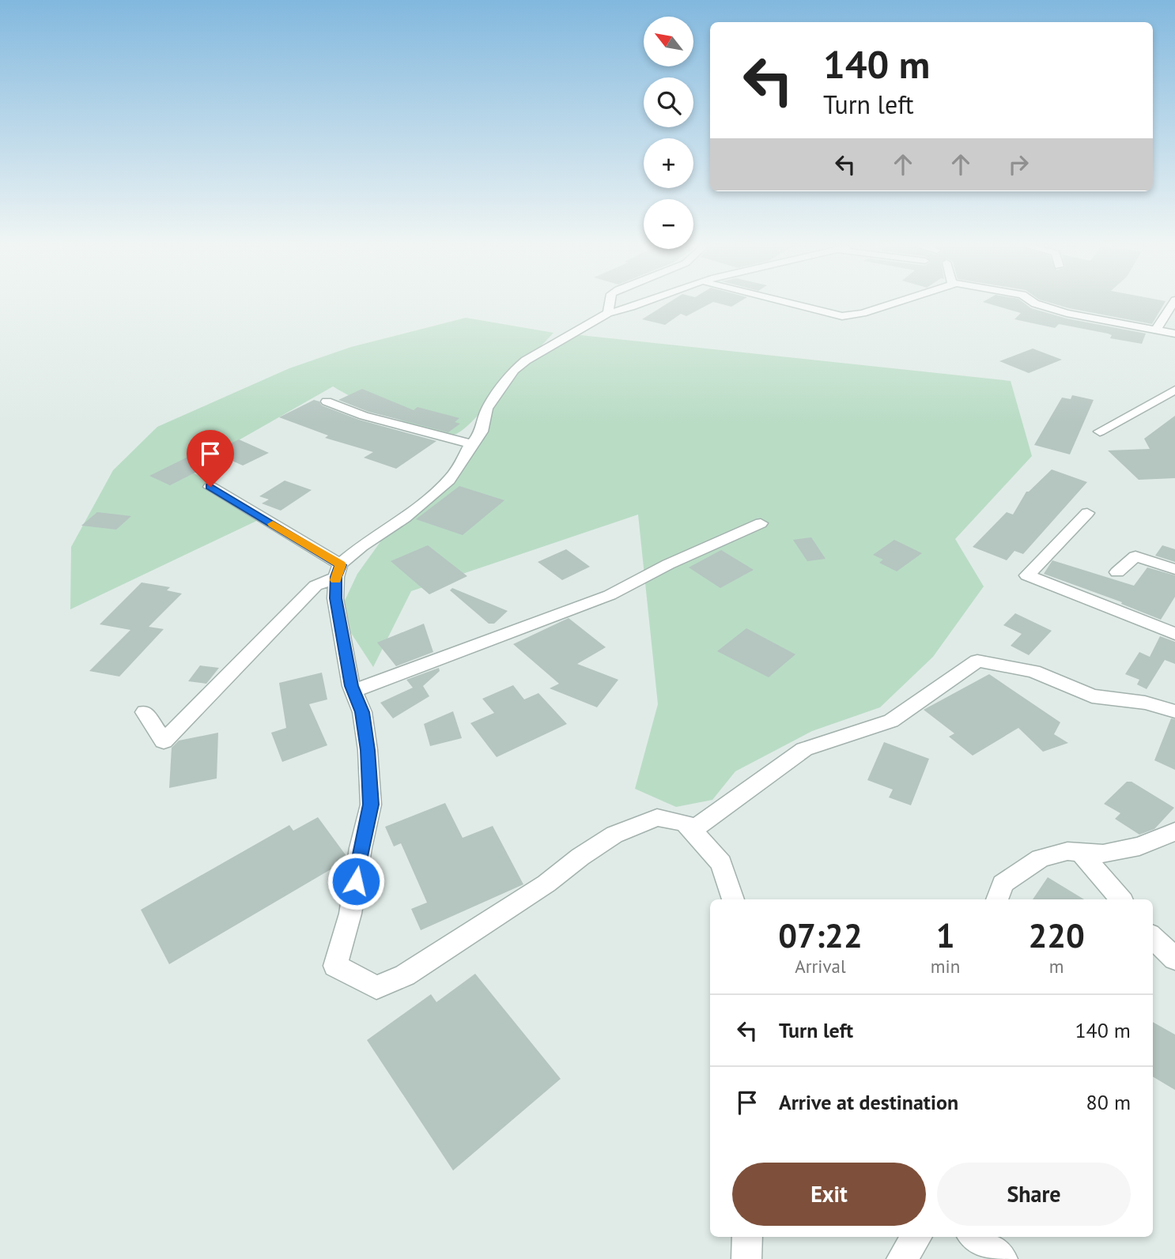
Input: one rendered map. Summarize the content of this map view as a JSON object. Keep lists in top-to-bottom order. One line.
{"north":"top left","page":{"map_buttons":["+","−"],"turn":["140 m","Turn left"],"eta":["07:22","Arrival","1","min","220","m"],"list":[{"name":"Turn left","value":"140 m"},{"name":"Arrive at destination","value":"80 m"}],"buttons":["Exit","Share"]}}
